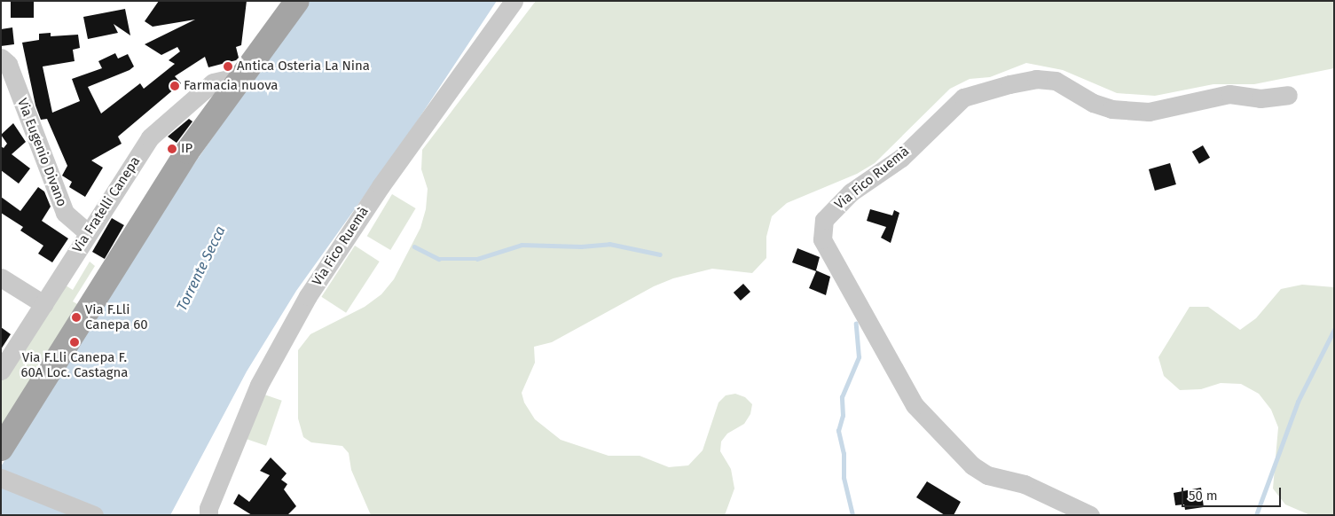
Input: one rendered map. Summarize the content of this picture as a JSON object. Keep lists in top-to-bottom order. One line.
{"streets":{"street":["Via Eugenio Divano","Via Fico Ruemà","Via Fratelli Canepa"]},"crossings":[["Via Eugenio Divano","Via Fratelli Canepa"]],"water":["Torrente Secca"],"places":["Antica Osteria La Nina","Farmacia nuova","IP","Via F.Lli Canepa 60","Via F.Lli Canepa F. 60A Loc. Castagna"],"scale_bar":"50 m"}
